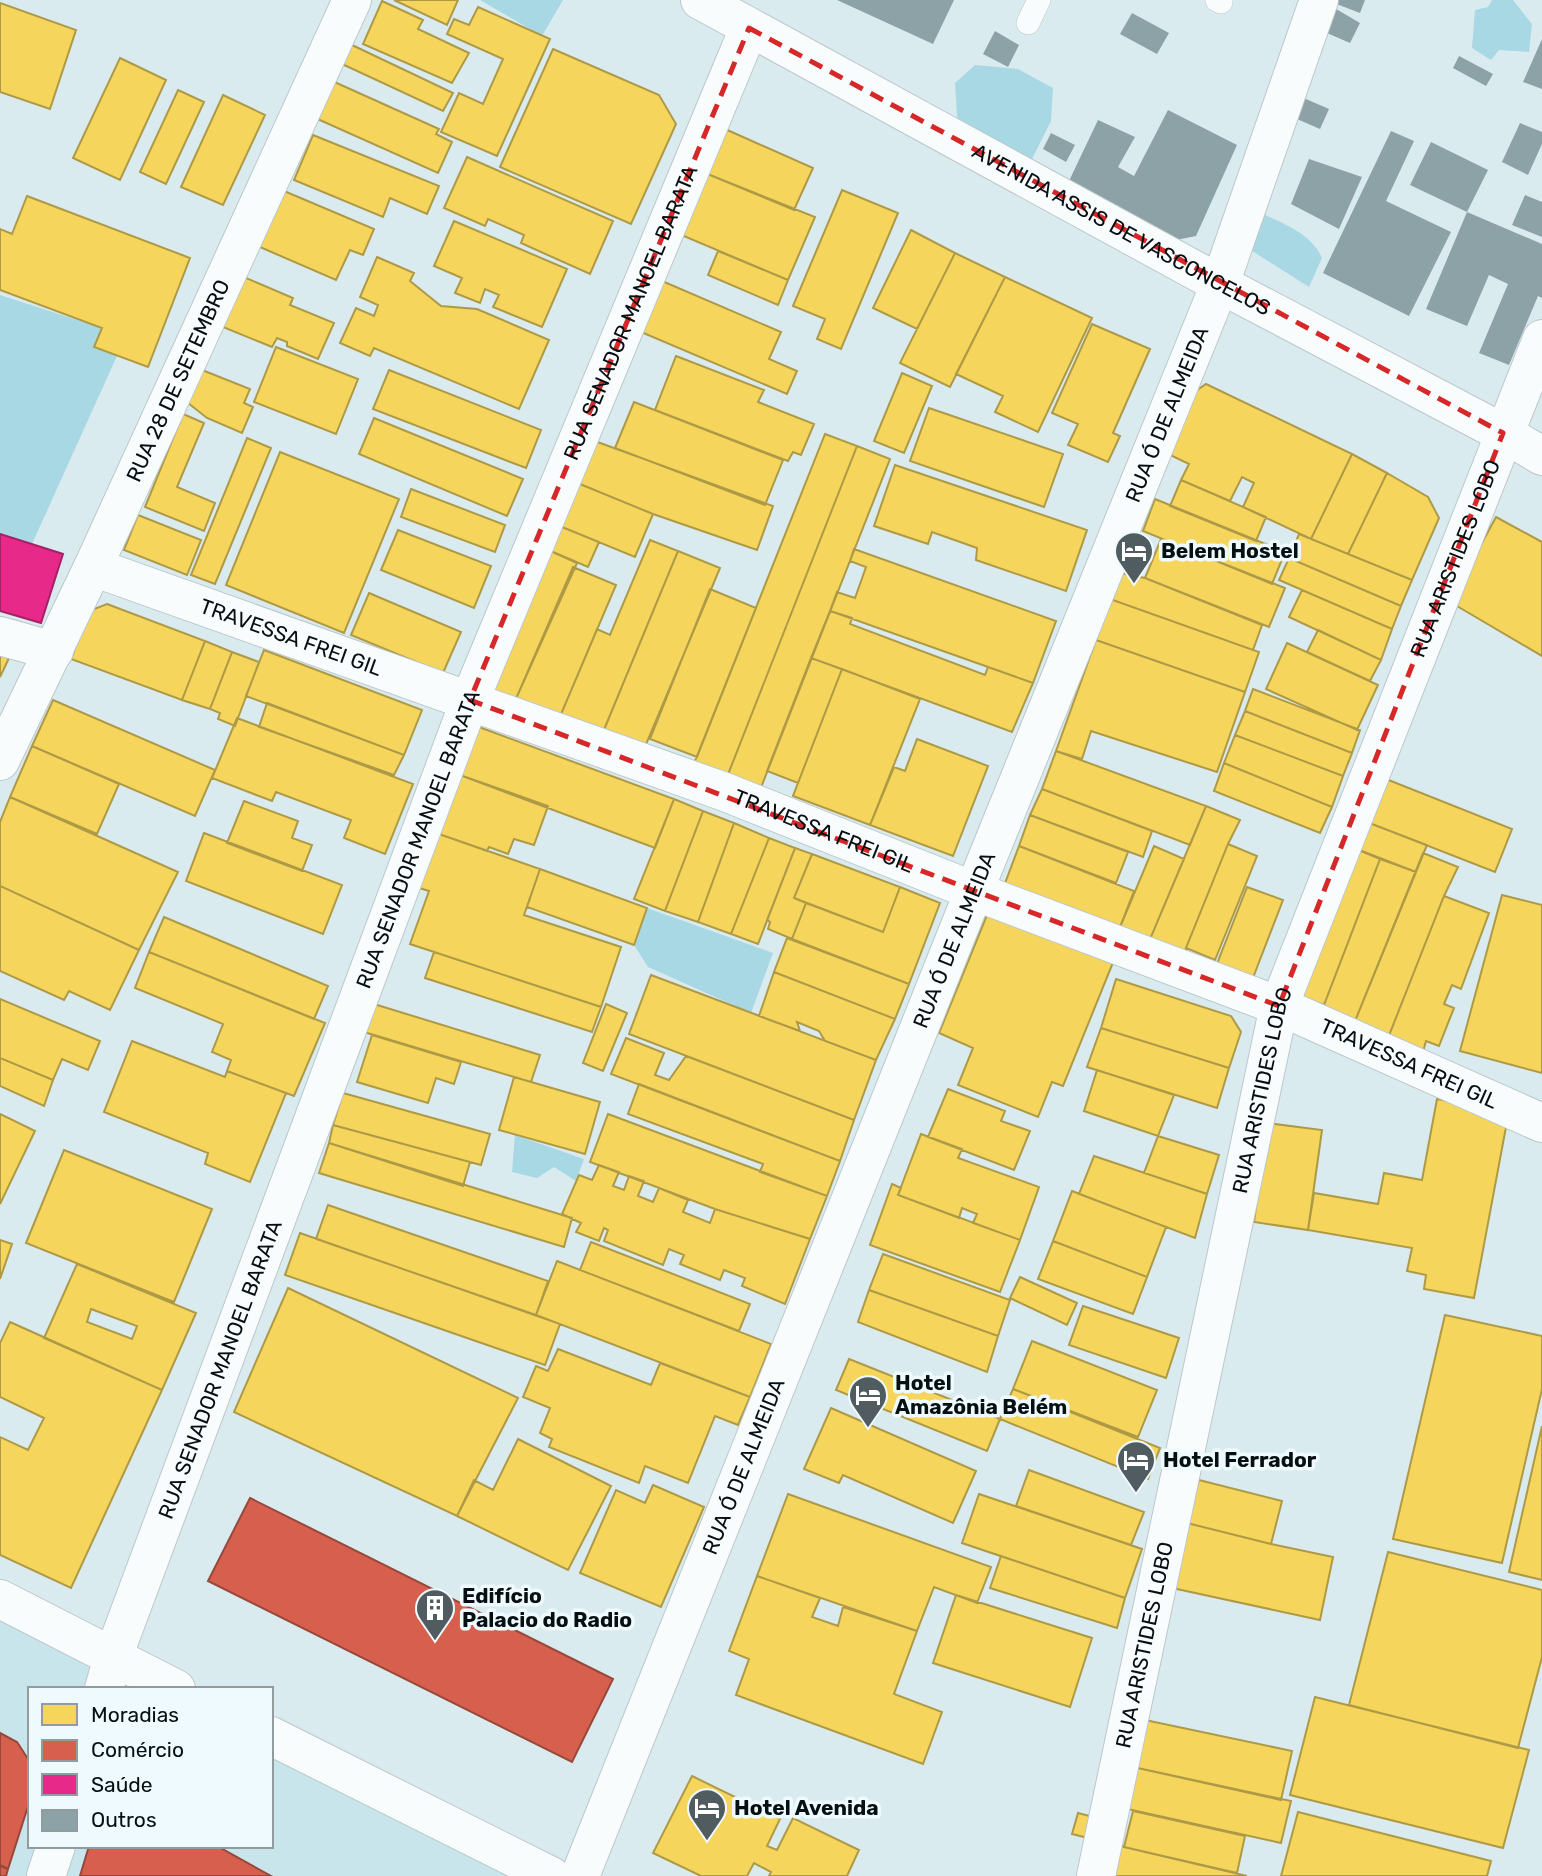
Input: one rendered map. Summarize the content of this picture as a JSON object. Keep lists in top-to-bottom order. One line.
{"streets":{"street":["AVENIDA ASSIS DE VASCONCELOS","RUA SENADOR MANOEL BARATA","RUA 28 DE SETEMBRO","RUA Ó DE ALMEIDA","RUA ARISTIDES LOBO","TRAVESSA FREI GIL"]},"crossings":[["AVENIDA ASSIS DE VASCONCELOS","RUA SENADOR MANOEL BARATA"],["AVENIDA ASSIS DE VASCONCELOS","RUA Ó DE ALMEIDA"],["AVENIDA ASSIS DE VASCONCELOS","RUA ARISTIDES LOBO"],["RUA SENADOR MANOEL BARATA","TRAVESSA FREI GIL"],["RUA 28 DE SETEMBRO","TRAVESSA FREI GIL"],["RUA Ó DE ALMEIDA","TRAVESSA FREI GIL"],["RUA ARISTIDES LOBO","TRAVESSA FREI GIL"]],"places":{"hotel":["Belem Hostel","Hotel Amazônia Belém","Hotel Ferrador","Hotel Avenida"],"building":["Edifício Palacio do Radio"]},"legend":["Moradias","Comércio","Saúde","Outros"]}
